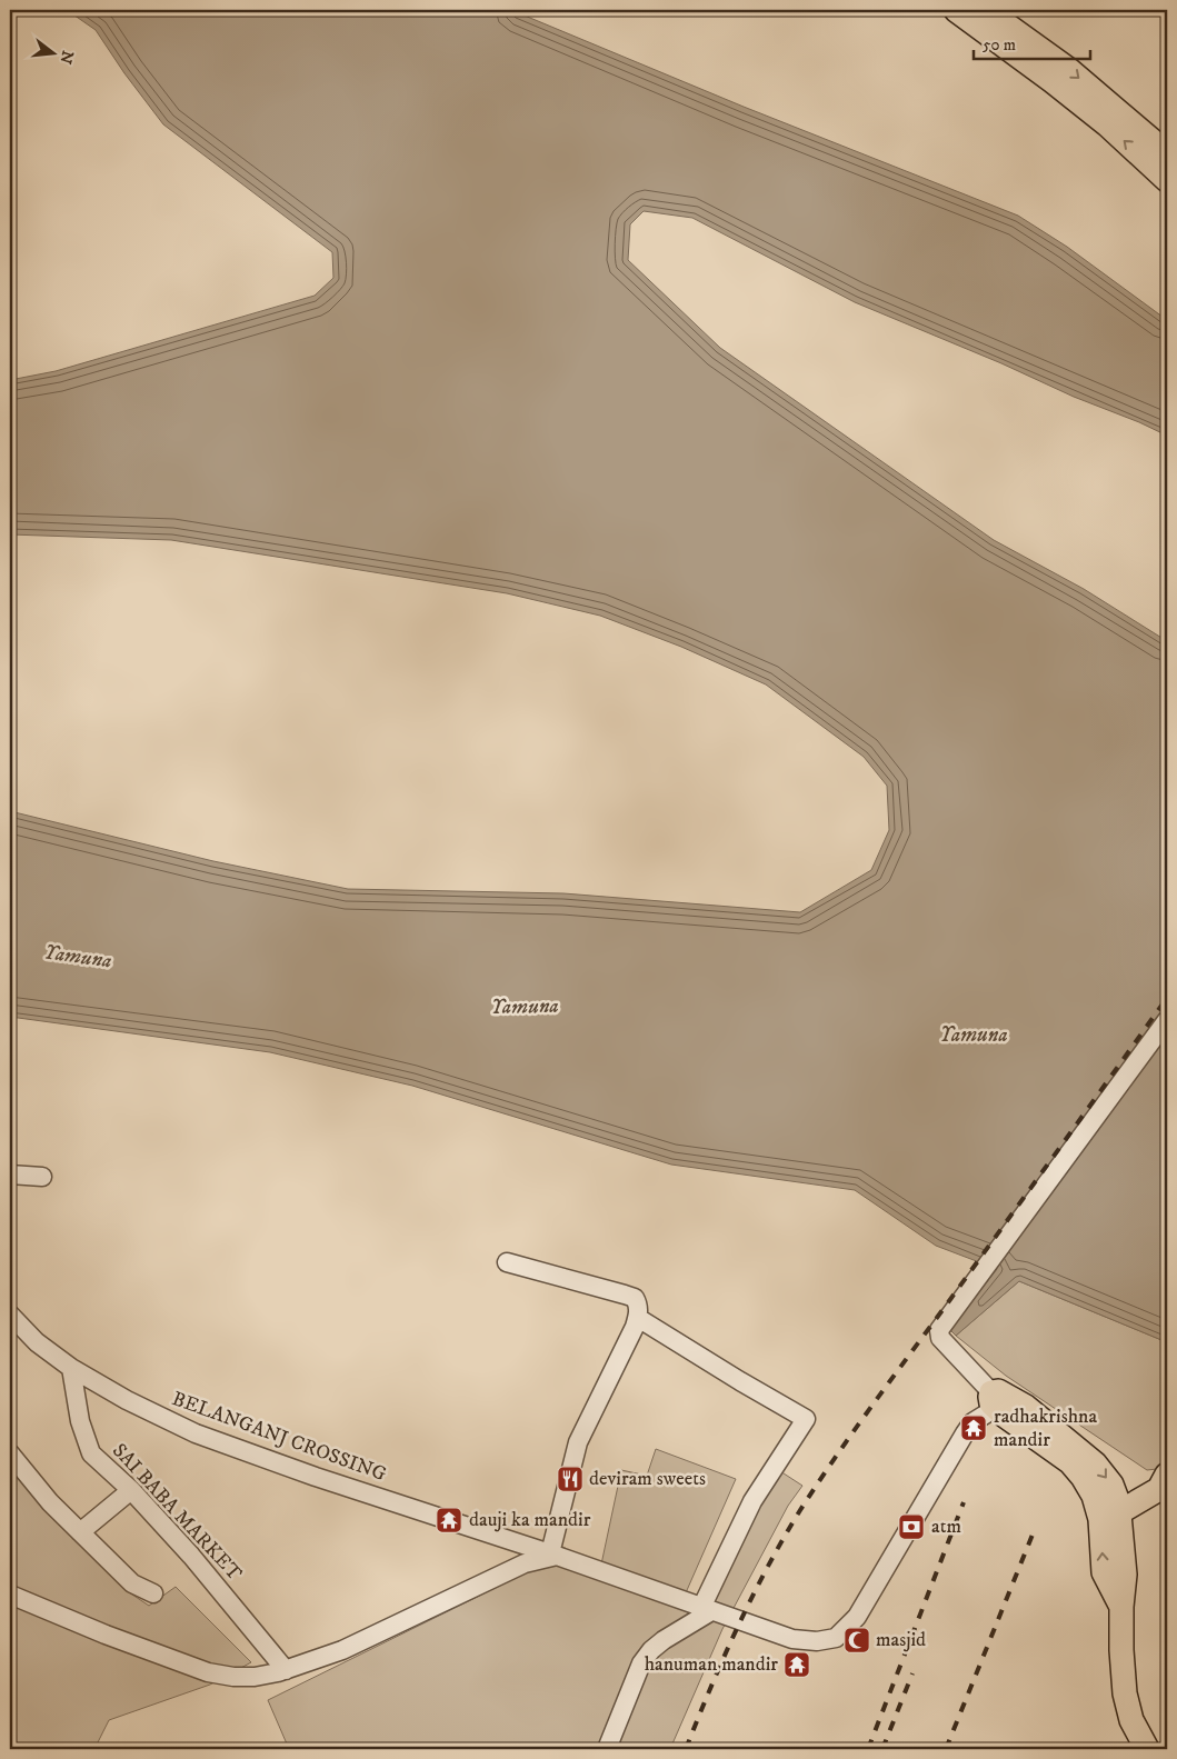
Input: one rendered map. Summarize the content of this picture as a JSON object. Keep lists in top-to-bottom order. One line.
{"streets":{"street":["BELANGANJ CROSSING","SAI BABA MARKET"]},"crossings":[["BELANGANJ CROSSING","SAI BABA MARKET"]],"water":["Yamuna"],"places":{"temple":["radhakrishna mandir","dauji ka mandir","hanuman mandir"],"restaurant":["deviram sweets"],"bank":["atm"],"mosque":["masjid"]},"scale_bar":"50 m","north":"right"}
